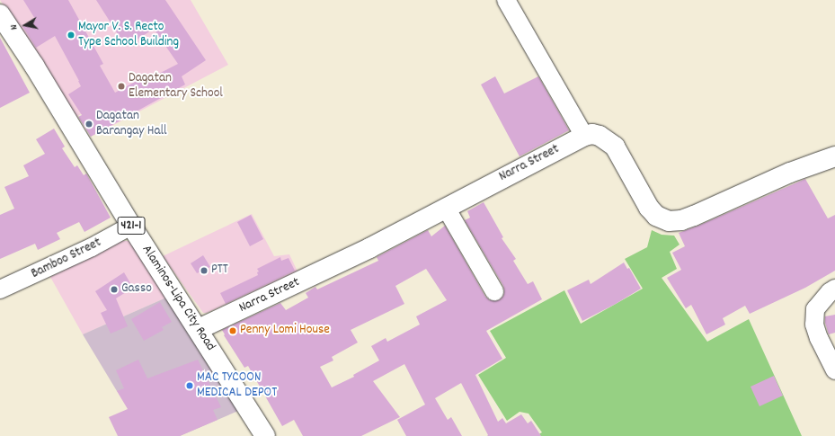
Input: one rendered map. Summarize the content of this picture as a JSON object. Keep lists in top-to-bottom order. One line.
{"streets":{"street":["Narra Street","421-1","Bamboo Street","Alaminos-Lipa City Road"]},"crossings":[["Narra Street","Alaminos-Lipa City Road"],["Bamboo Street","Alaminos-Lipa City Road"]],"places":["Mayor V. S. Recto Type School Building","Dagatan Elementary School","Dagatan Barangay Hall","PTT","Gasso","Penny Lomi House","MAC TYCOON MEDICAL DEPOT"],"north":"left"}
